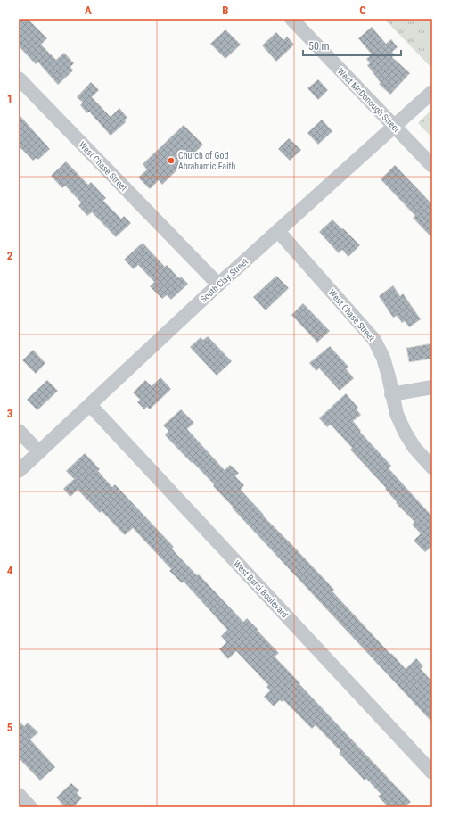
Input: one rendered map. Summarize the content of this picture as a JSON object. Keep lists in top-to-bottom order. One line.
{"streets":{"street":["West McDonough Street","West Chase Street","South Clay Street","West Barsi Boulevard"]},"crossings":[["West McDonough Street","South Clay Street"],["West Chase Street","South Clay Street"],["South Clay Street","West Barsi Boulevard"]],"places":["Church of God Abrahamic Faith"],"scale_bar":"50 m","grid":{"columns":["A","B","C"],"rows":["1","2","3","4","5"]}}
